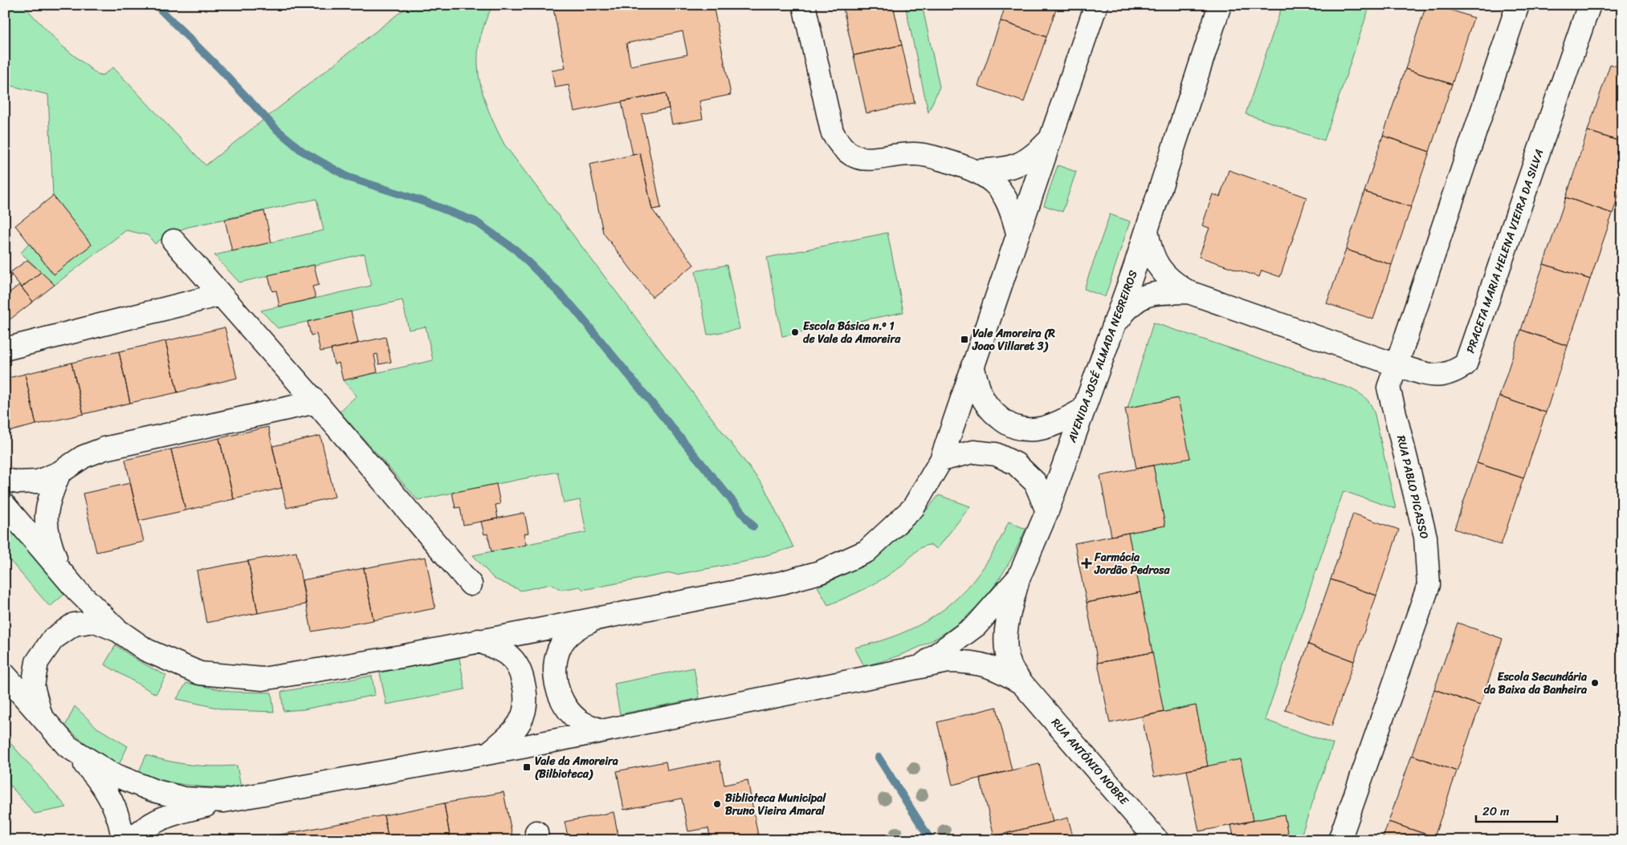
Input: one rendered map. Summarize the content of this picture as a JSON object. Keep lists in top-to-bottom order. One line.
{"streets":{"street":["PRACETA MARIA HELENA VIEIRA DA SILVA","AVENIDA JOSÉ ALMADA NEGREIROS","RUA PABLO PICASSO","RUA ANTÓNIO NOBRE"]},"crossings":[["PRACETA MARIA HELENA VIEIRA DA SILVA","RUA PABLO PICASSO"]],"places":{"other":["Escola Básica n.º 1 de Vale da Amoreira","Escola Secundária da Baixa da Banheira","Biblioteca Municipal Bruno Vieira Amaral"],"transit":["Vale Amoreira (R Joao Villaret 3)","Vale da Amoreira (Bilbioteca)"],"health":["Farmácia Jordão Pedrosa"]},"scale_bar":"20 m"}
